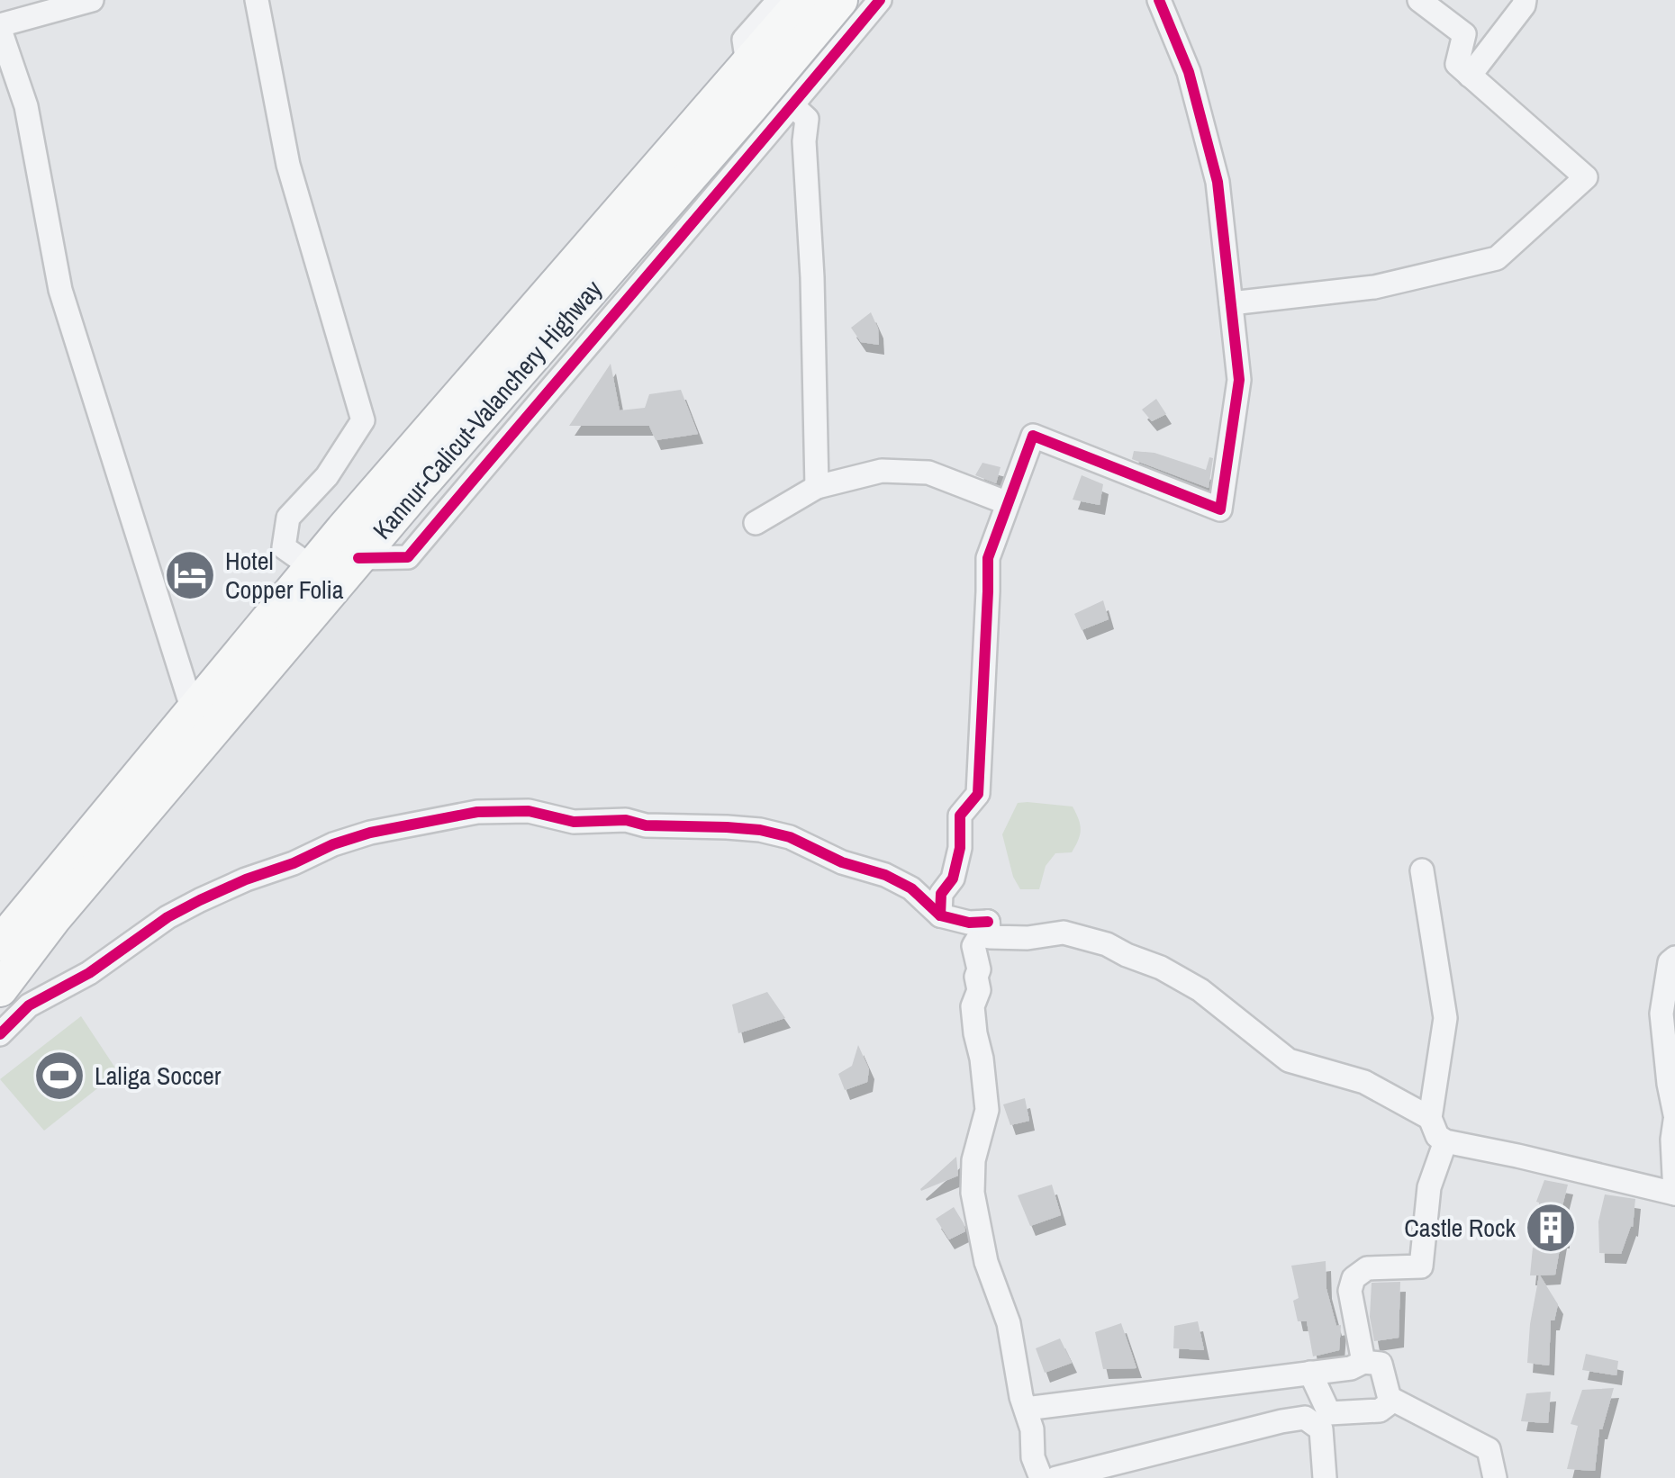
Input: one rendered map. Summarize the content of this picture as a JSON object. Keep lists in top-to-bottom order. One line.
{"streets":{"highway":["Kannur-Calicut-Valanchery Highway"]},"places":{"hotel":["Hotel Copper Folia"],"sports":["Laliga Soccer"],"building":["Castle Rock"]}}
